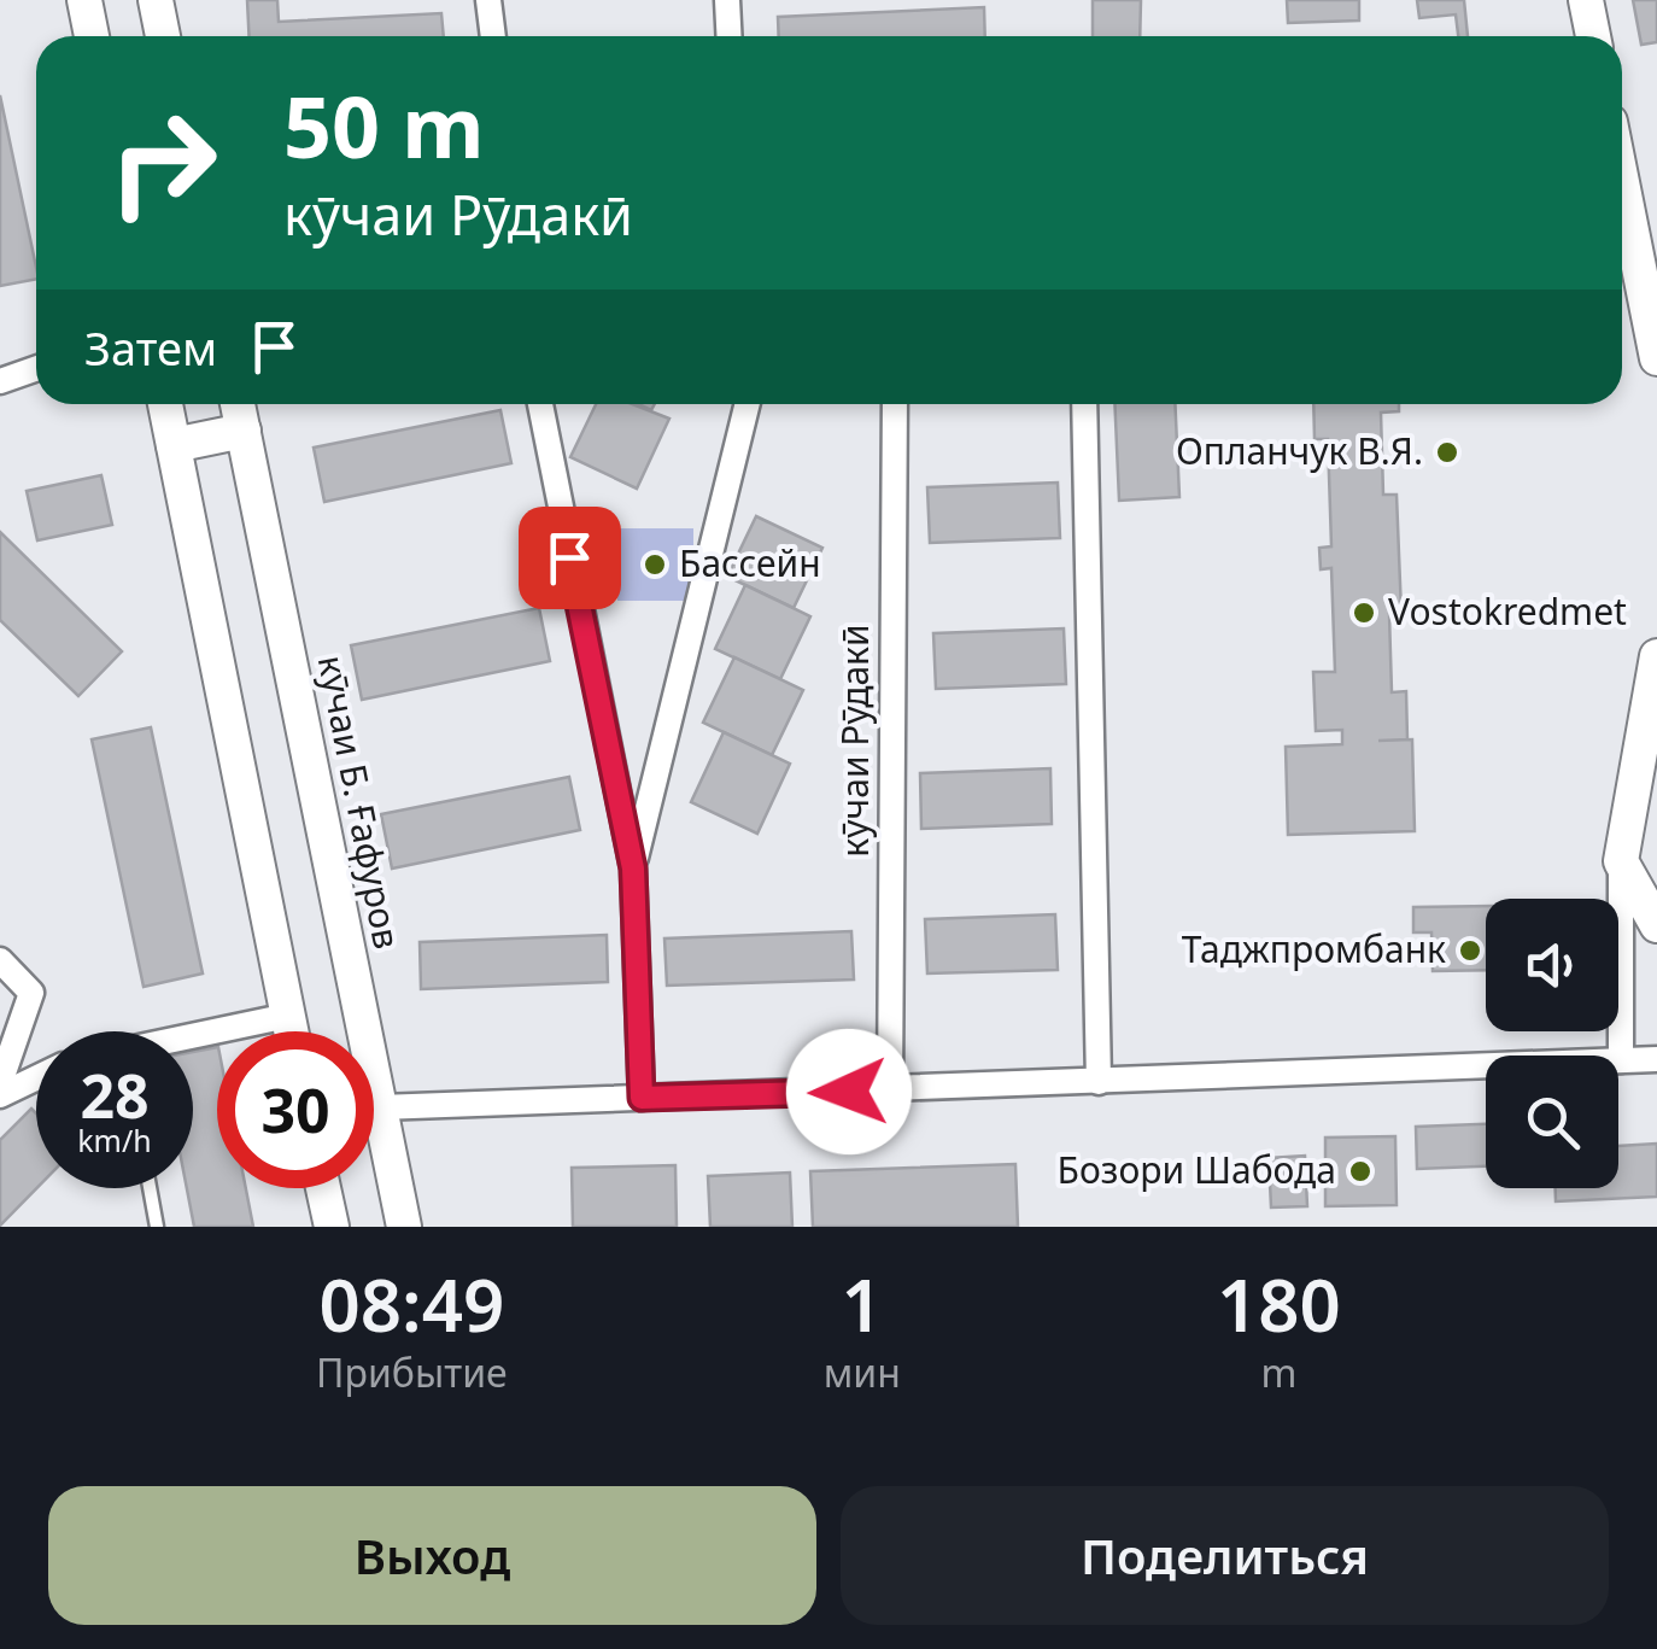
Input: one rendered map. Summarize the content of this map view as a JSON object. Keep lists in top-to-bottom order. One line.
{"streets":{"main road":["кӯчаи Б. Ғафуров"],"street":["кӯчаи Рӯдакӣ"]},"places":["Опланчук В.Я.","Бассейн","Vostokredmet","Таджпромбанк","Бозори Шабода"],"page":{"turn":["50 m","кӯчаи Рӯдакӣ"],"then":"Затем","speed":"28 km/h","limit":"30","eta":["08:49","Прибытие","1","мин","180","m"],"buttons":["Выход","Поделиться"]}}
